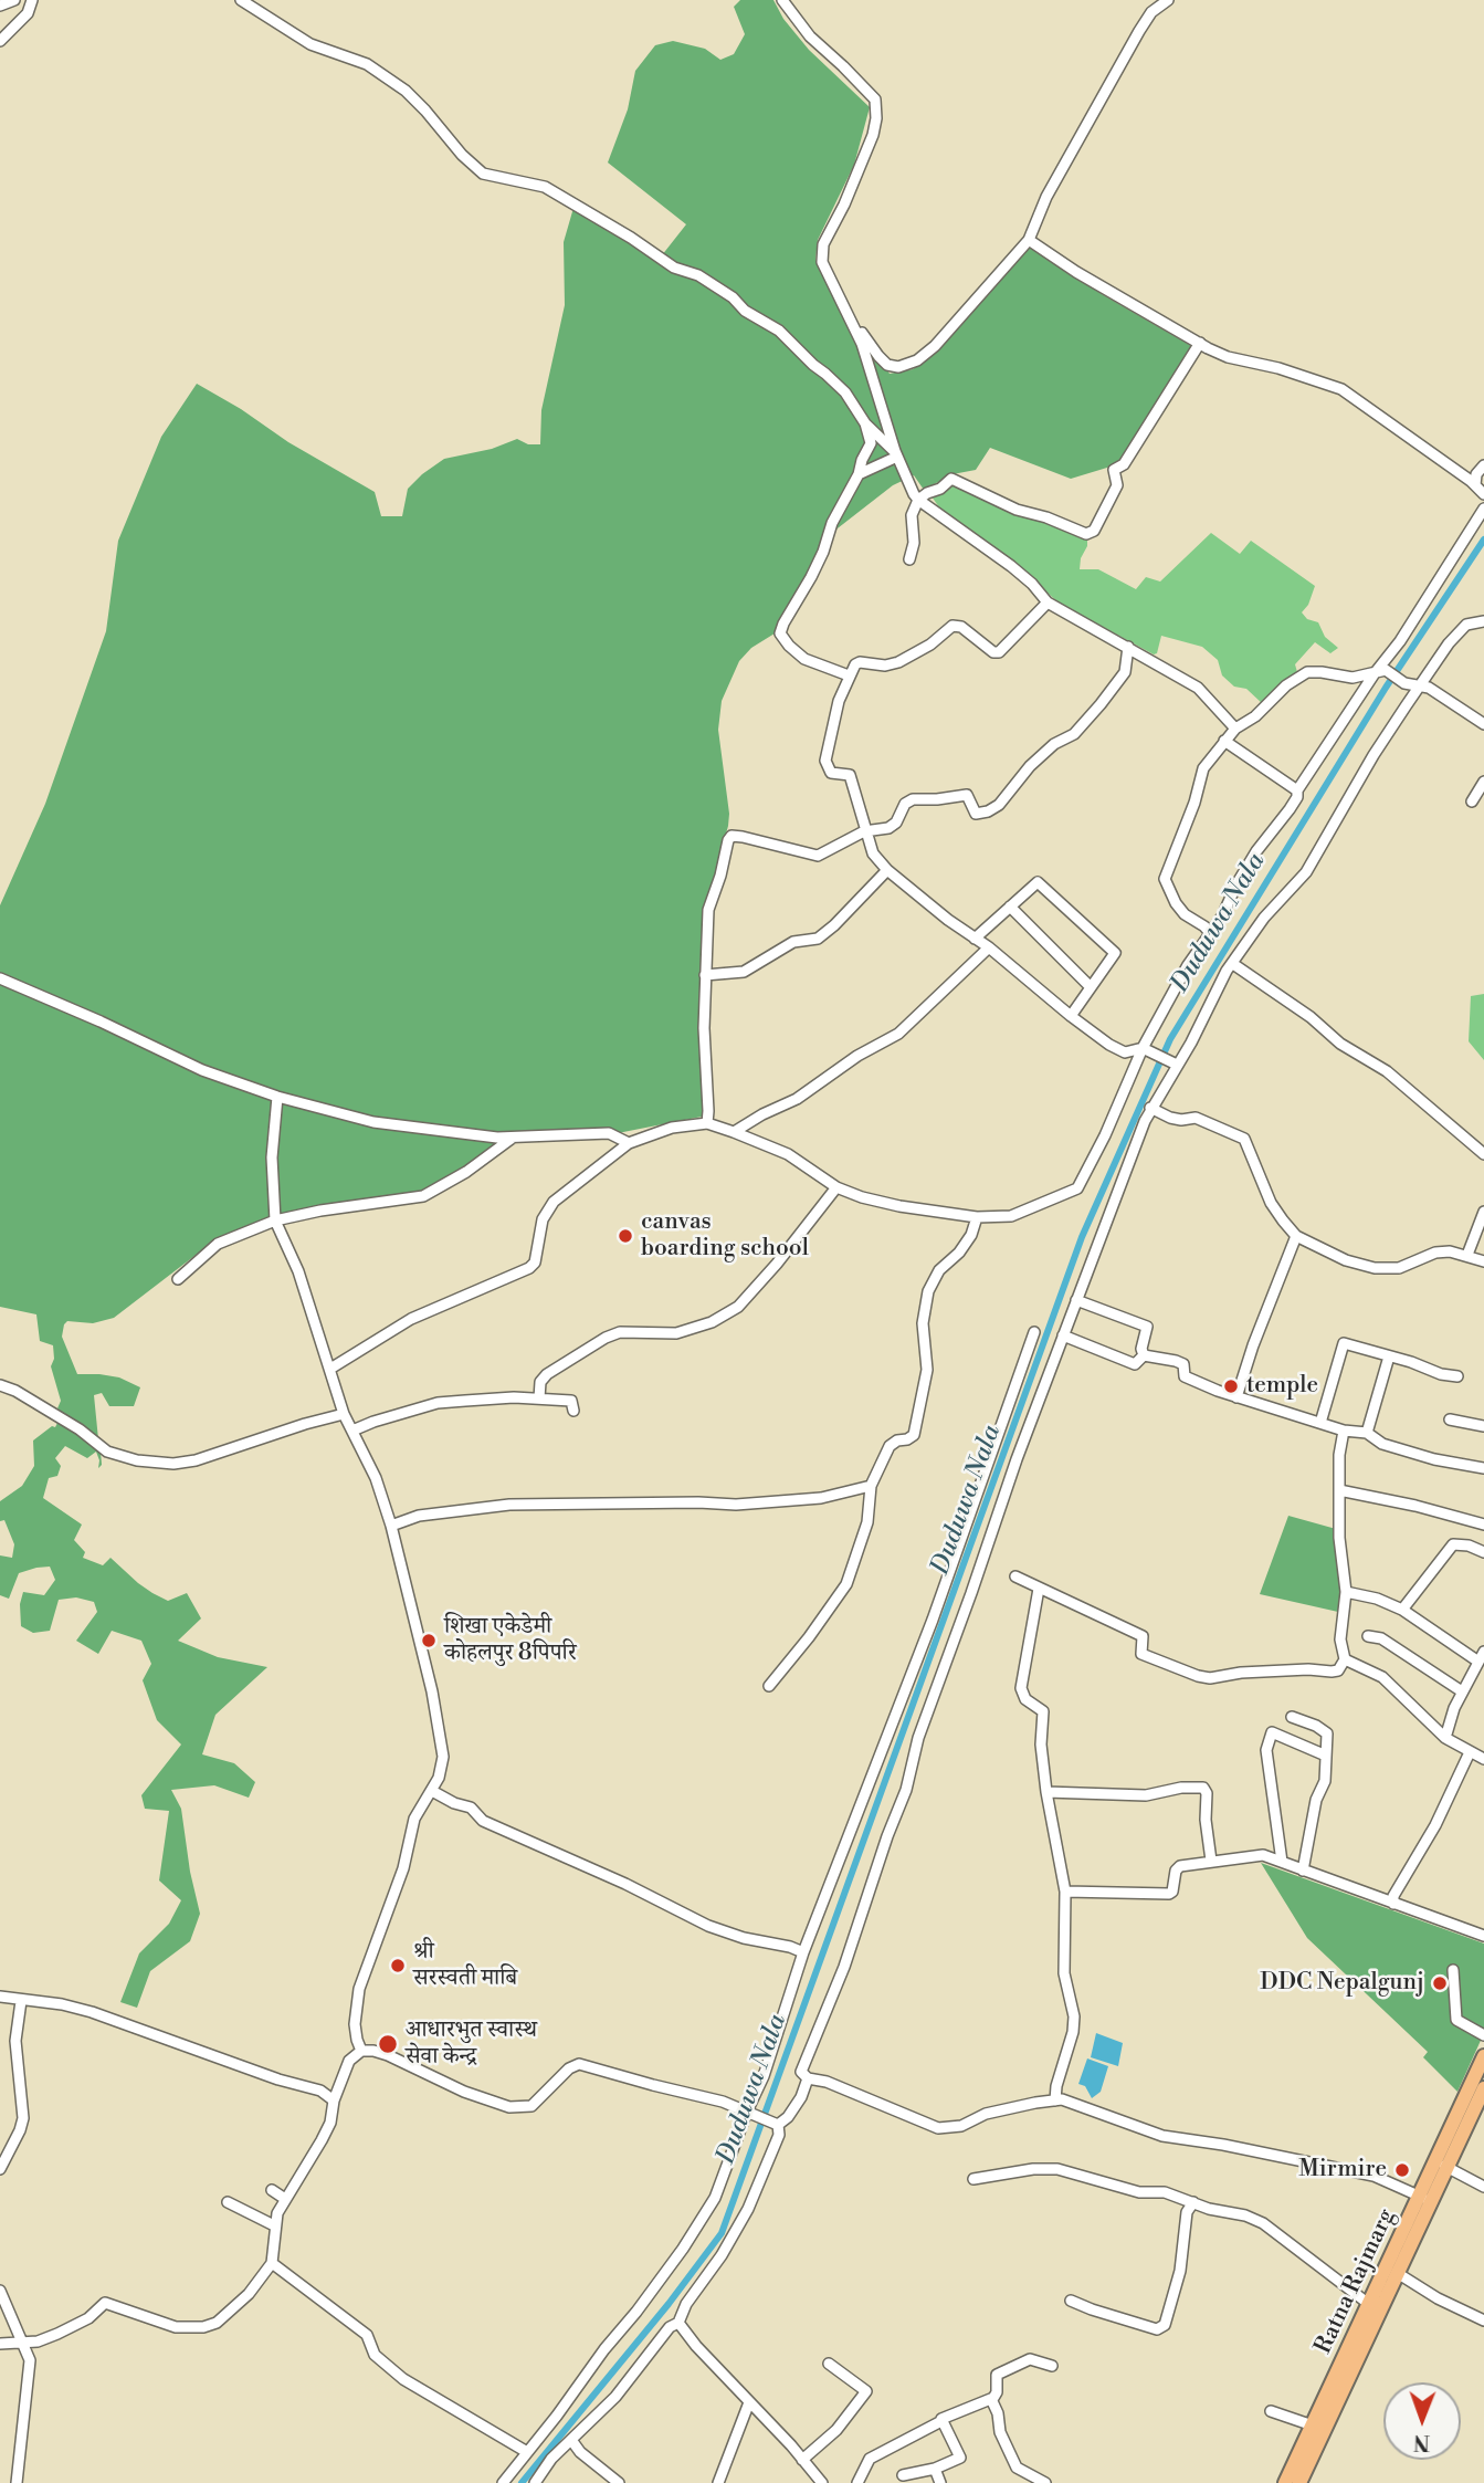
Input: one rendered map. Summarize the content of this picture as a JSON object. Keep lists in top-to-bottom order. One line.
{"streets":{"highway":["Ratna Rajmarg"]},"water":["Duduwa Nala"],"places":["canvas boarding school","temple","शिखा एकेडेमी कोहलपुर 8पिपरि","श्री सरस्वती माबि","DDC Nepalgunj","आधारभुत स्वास्थ सेवा केन्द्र","Mirmire"],"north":"bottom"}
